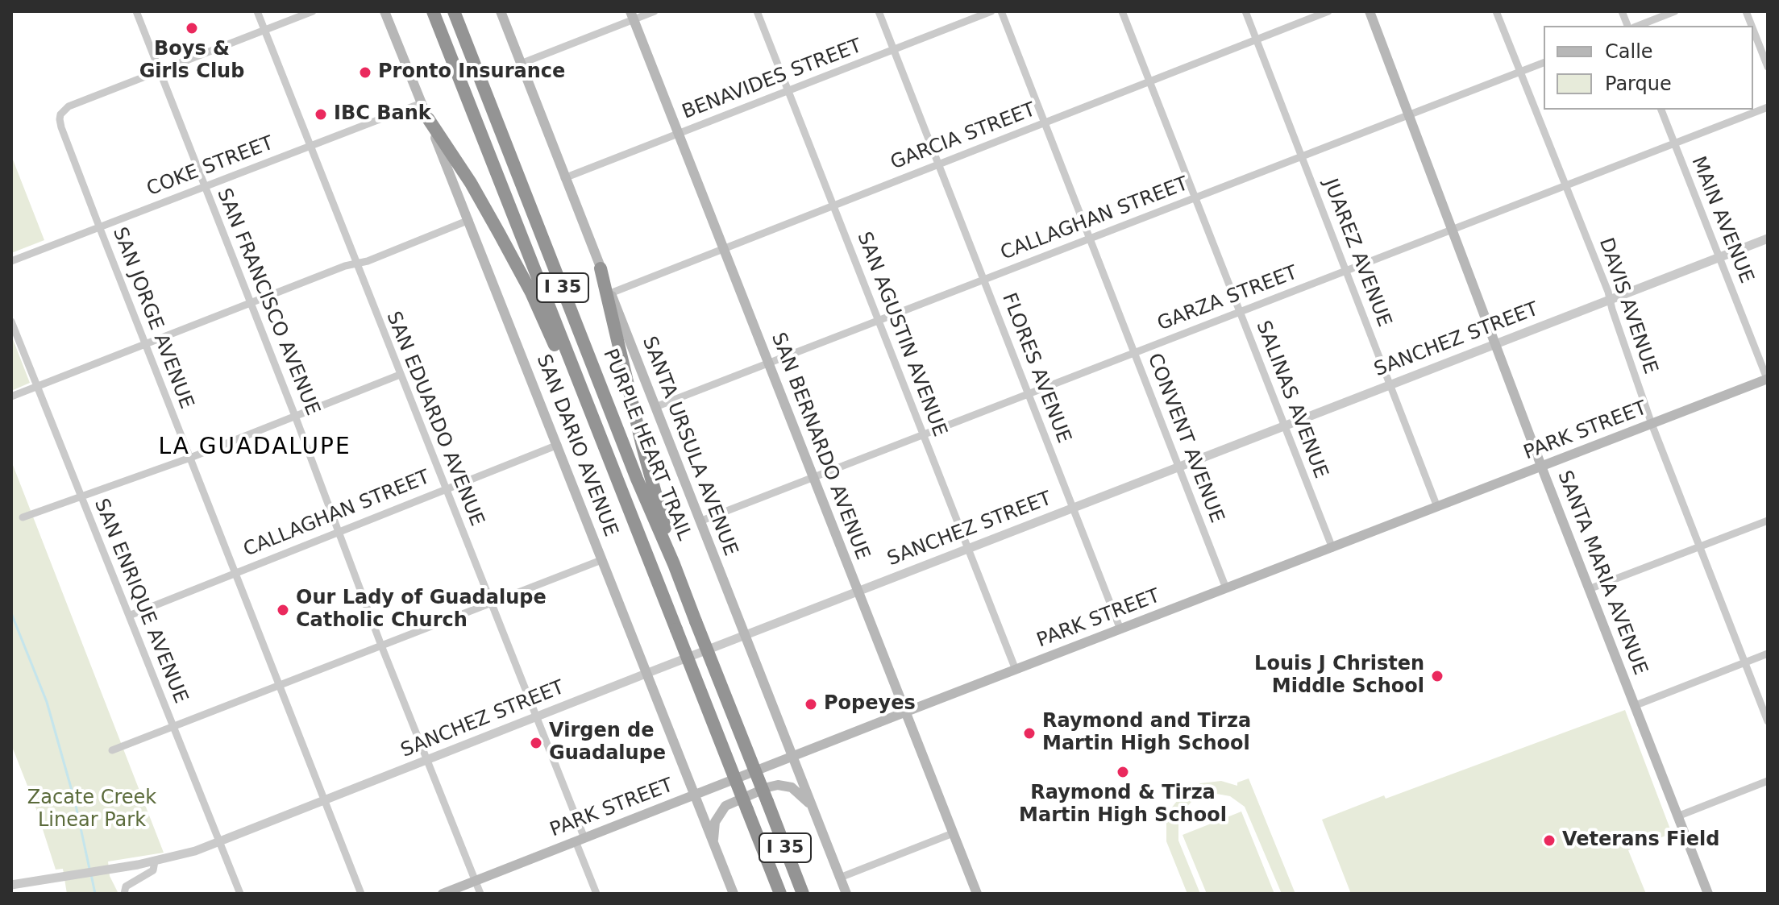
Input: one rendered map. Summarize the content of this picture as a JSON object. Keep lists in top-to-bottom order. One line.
{"streets":{"highway":["I 35","PURPLE HEART TRAIL"],"main road":["PARK STREET","SAN DARIO AVENUE","SANTA URSULA AVENUE","SAN BERNARDO AVENUE","SANTA MARIA AVENUE"],"street":["BENAVIDES STREET","GARCIA STREET","COKE STREET","CALLAGHAN STREET","MAIN AVENUE","JUAREZ AVENUE","GARZA STREET","SAN FRANCISCO AVENUE","DAVIS AVENUE","SAN JORGE AVENUE","SAN AGUSTIN AVENUE","SANCHEZ STREET","FLORES AVENUE","SALINAS AVENUE","SAN EDUARDO AVENUE","CONVENT AVENUE","SAN ENRIQUE AVENUE"]},"crossings":[["BENAVIDES STREET","SAN AGUSTIN AVENUE"],["BENAVIDES STREET","FLORES AVENUE"],["BENAVIDES STREET","SANTA URSULA AVENUE"],["BENAVIDES STREET","SAN BERNARDO AVENUE"],["GARCIA STREET","JUAREZ AVENUE"],["GARCIA STREET","SAN AGUSTIN AVENUE"],["GARCIA STREET","FLORES AVENUE"],["GARCIA STREET","SALINAS AVENUE"],["GARCIA STREET","CONVENT AVENUE"],["GARCIA STREET","SANTA URSULA AVENUE"],["GARCIA STREET","SAN BERNARDO AVENUE"],["COKE STREET","SAN FRANCISCO AVENUE"],["COKE STREET","SAN JORGE AVENUE"],["COKE STREET","SAN EDUARDO AVENUE"],["COKE STREET","SAN DARIO AVENUE"],["CALLAGHAN STREET","JUAREZ AVENUE"],["CALLAGHAN STREET","SAN FRANCISCO AVENUE"],["CALLAGHAN STREET","DAVIS AVENUE"],["CALLAGHAN STREET","SAN JORGE AVENUE"],["CALLAGHAN STREET","SAN AGUSTIN AVENUE"],["CALLAGHAN STREET","FLORES AVENUE"],["CALLAGHAN STREET","SALINAS AVENUE"],["CALLAGHAN STREET","SAN EDUARDO AVENUE"],["CALLAGHAN STREET","CONVENT AVENUE"],["CALLAGHAN STREET","SAN DARIO AVENUE"],["CALLAGHAN STREET","SANTA URSULA AVENUE"],["CALLAGHAN STREET","SAN BERNARDO AVENUE"],["CALLAGHAN STREET","SANTA MARIA AVENUE"],["CALLAGHAN STREET","SAN ENRIQUE AVENUE"],["MAIN AVENUE","GARZA STREET"],["MAIN AVENUE","SANCHEZ STREET"],["MAIN AVENUE","PARK STREET"],["JUAREZ AVENUE","GARZA STREET"],["JUAREZ AVENUE","SANCHEZ STREET"],["JUAREZ AVENUE","PARK STREET"],["GARZA STREET","DAVIS AVENUE"],["GARZA STREET","SAN AGUSTIN AVENUE"],["GARZA STREET","FLORES AVENUE"],["GARZA STREET","SALINAS AVENUE"],["GARZA STREET","CONVENT AVENUE"],["GARZA STREET","SANTA URSULA AVENUE"],["GARZA STREET","SAN BERNARDO AVENUE"],["GARZA STREET","SANTA MARIA AVENUE"],["SAN FRANCISCO AVENUE","SAN JORGE AVENUE"],["SAN FRANCISCO AVENUE","SANCHEZ STREET"],["SAN FRANCISCO AVENUE","PARK STREET"],["DAVIS AVENUE","SANCHEZ STREET"],["DAVIS AVENUE","PARK STREET"],["SAN JORGE AVENUE","SANCHEZ STREET"],["SAN AGUSTIN AVENUE","SANCHEZ STREET"],["SAN AGUSTIN AVENUE","PARK STREET"],["SANCHEZ STREET","FLORES AVENUE"],["SANCHEZ STREET","SALINAS AVENUE"],["SANCHEZ STREET","SAN EDUARDO AVENUE"],["SANCHEZ STREET","CONVENT AVENUE"],["SANCHEZ STREET","SAN DARIO AVENUE"],["SANCHEZ STREET","SANTA URSULA AVENUE"],["SANCHEZ STREET","SAN BERNARDO AVENUE"],["SANCHEZ STREET","SANTA MARIA AVENUE"],["SANCHEZ STREET","SAN ENRIQUE AVENUE"],["FLORES AVENUE","PARK STREET"],["SALINAS AVENUE","PARK STREET"],["SAN EDUARDO AVENUE","PARK STREET"],["PARK STREET","CONVENT AVENUE"],["PARK STREET","SAN DARIO AVENUE"],["PARK STREET","SANTA URSULA AVENUE"],["PARK STREET","SAN BERNARDO AVENUE"],["PARK STREET","SANTA MARIA AVENUE"]],"districts":["LA GUADALUPE"],"parks":["Zacate Creek Linear Park"],"places":["Boys & Girls Club","Pronto Insurance","IBC Bank","Our Lady of Guadalupe Catholic Church","Louis J Christen Middle School","Popeyes","Raymond and Tirza Martin High School","Virgen de Guadalupe","Raymond & Tirza Martin High School","Veterans Field"],"legend":["Calle","Parque"]}
